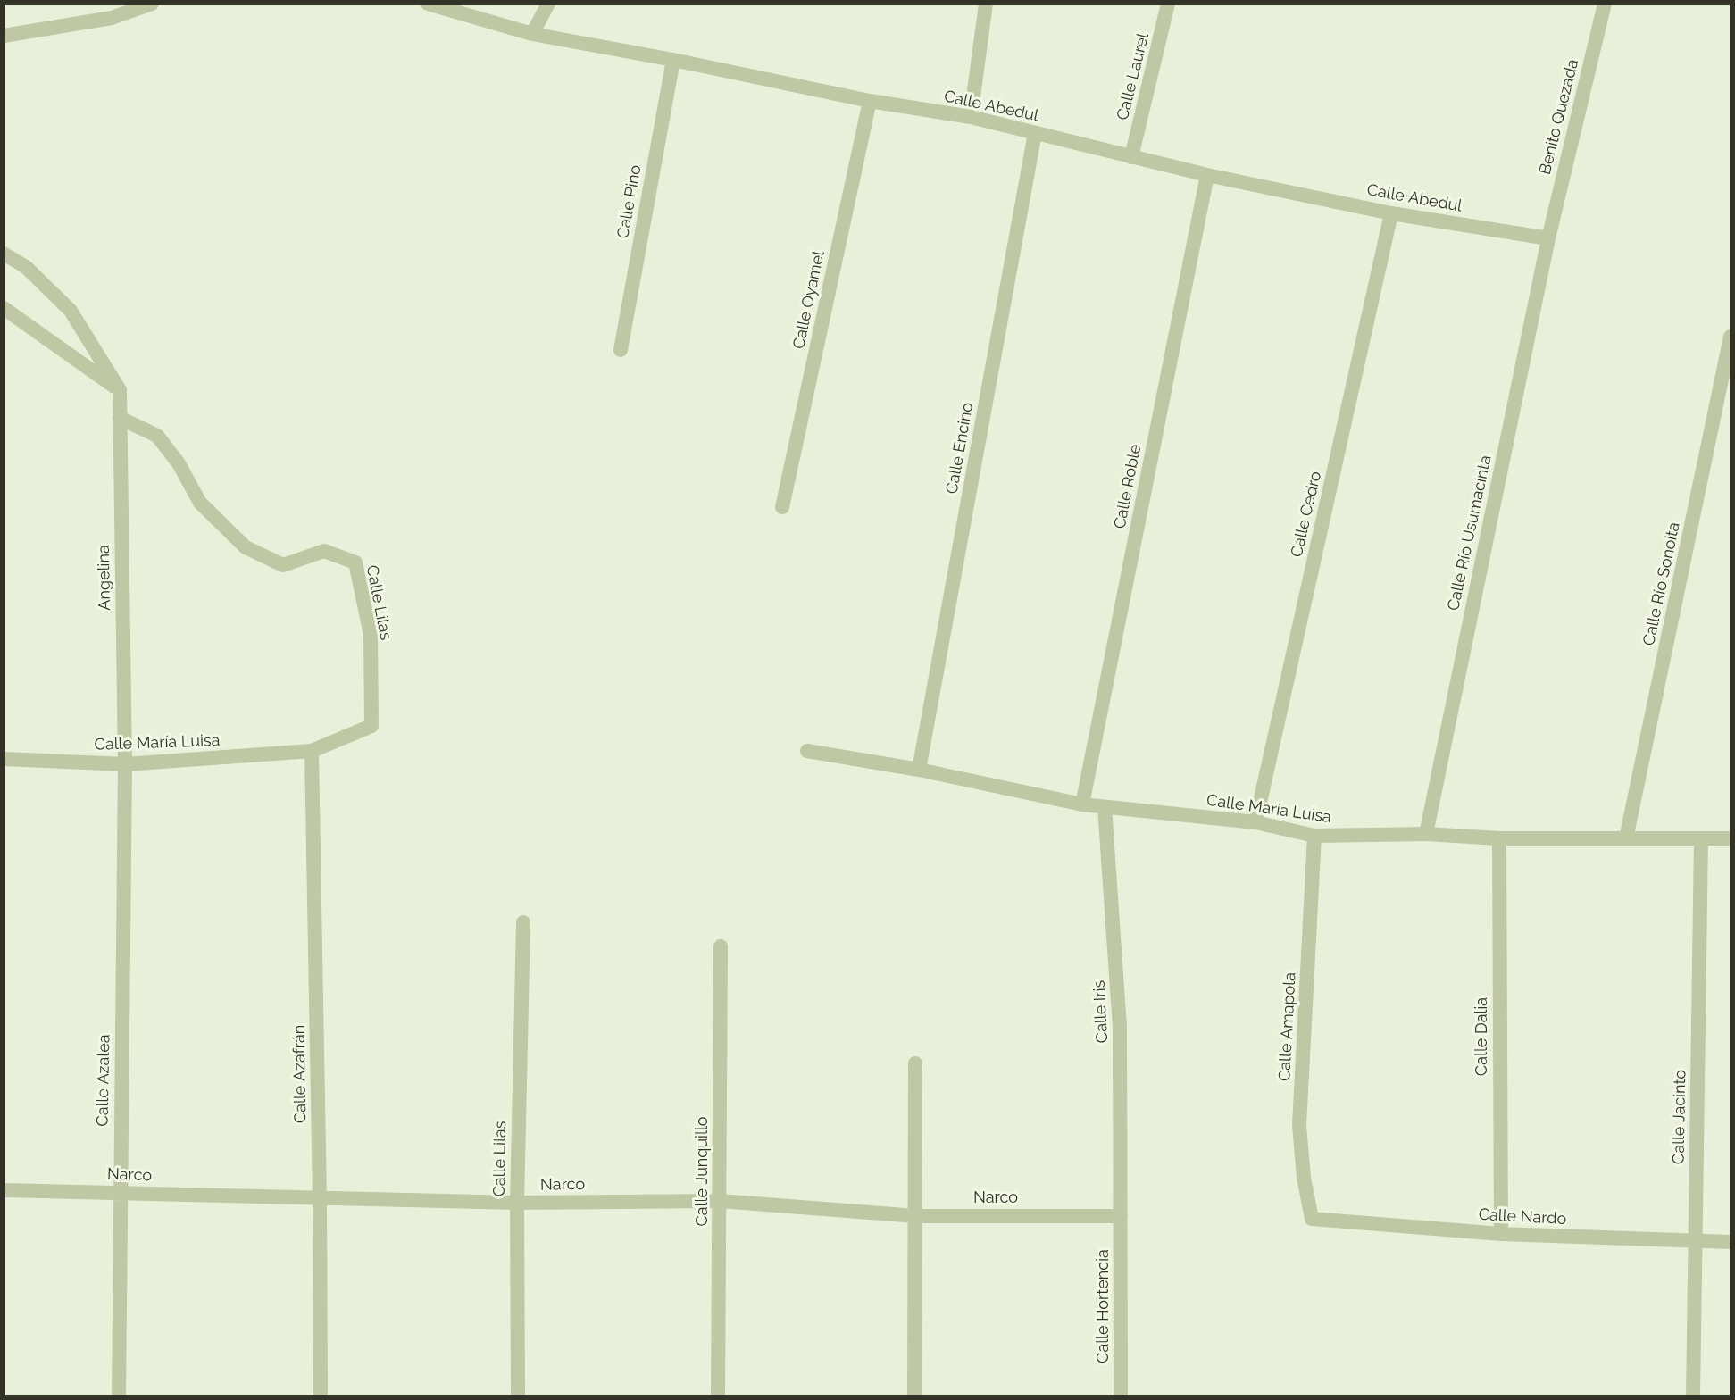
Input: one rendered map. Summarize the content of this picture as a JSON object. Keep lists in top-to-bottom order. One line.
{"streets":{"street":["Calle Laurel","Calle Abedul","Benito Quezada","Calle Pino","Calle Oyamel","Calle Encino","Calle Roble","Calle Cedro","Calle Río Usumacinta","Angelina","Calle Río Sonoita","Calle Lilas","Calle María Luisa","Calle Iris","Calle Amapola","Calle Dalia","Calle Azafrán","Calle Azalea","Calle Jacinto","Calle Junquillo","Narco","Calle Nardo","Calle Hortencia"]},"crossings":[["Calle Laurel","Calle Abedul"],["Calle Abedul","Benito Quezada"],["Calle Abedul","Calle Pino"],["Calle Abedul","Calle Oyamel"],["Calle Abedul","Calle Encino"],["Calle Abedul","Calle Roble"],["Calle Abedul","Calle Cedro"],["Calle Abedul","Calle Río Usumacinta"],["Benito Quezada","Calle Río Usumacinta"],["Calle Encino","Calle María Luisa"],["Calle Roble","Calle María Luisa"],["Calle Cedro","Calle María Luisa"],["Calle Río Usumacinta","Calle María Luisa"],["Angelina","Calle Lilas"],["Angelina","Calle María Luisa"],["Angelina","Calle Azalea"],["Calle Río Sonoita","Calle María Luisa"],["Calle Lilas","Calle María Luisa"],["Calle Lilas","Calle Azafrán"],["Calle Lilas","Narco"],["Calle María Luisa","Calle Iris"],["Calle María Luisa","Calle Amapola"],["Calle María Luisa","Calle Dalia"],["Calle María Luisa","Calle Azafrán"],["Calle María Luisa","Calle Azalea"],["Calle María Luisa","Calle Jacinto"],["Calle Iris","Narco"],["Calle Iris","Calle Hortencia"],["Calle Amapola","Calle Nardo"],["Calle Dalia","Calle Nardo"],["Calle Azafrán","Narco"],["Calle Azalea","Narco"],["Calle Jacinto","Calle Nardo"],["Calle Junquillo","Narco"],["Narco","Calle Hortencia"]]}
